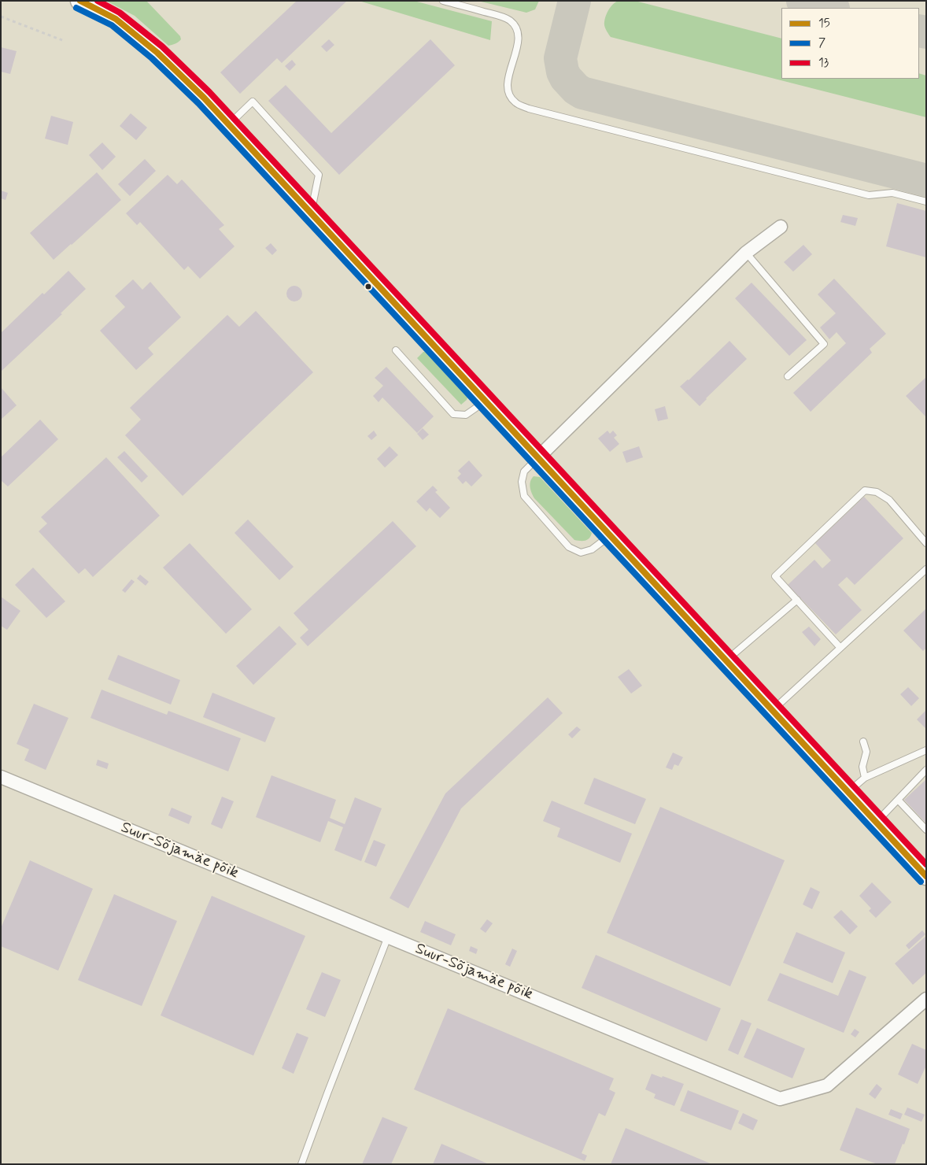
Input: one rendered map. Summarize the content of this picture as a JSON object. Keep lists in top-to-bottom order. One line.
{"streets":{"street":["Suur-Sõjamäe põik"]},"lines":["transit line 15","transit line 13","transit line 7"],"legend":["15","7","13"]}
